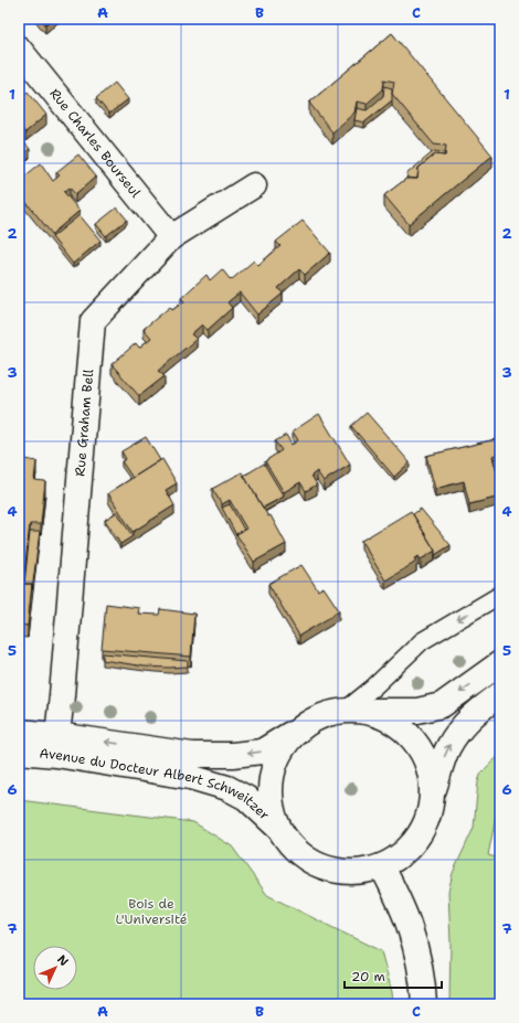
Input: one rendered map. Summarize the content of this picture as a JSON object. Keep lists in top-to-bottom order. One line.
{"streets":{"main road":["Rue Charles Bourseul","Rue Graham Bell","Avenue du Docteur Albert Schweitzer"]},"crossings":[["Rue Charles Bourseul","Rue Graham Bell"],["Rue Graham Bell","Avenue du Docteur Albert Schweitzer"]],"parks":["Bois de L'Université"],"scale_bar":"20 m","north":"top right","grid":{"columns":["A","B","C"],"rows":["1","2","3","4","5","6","7"]}}
